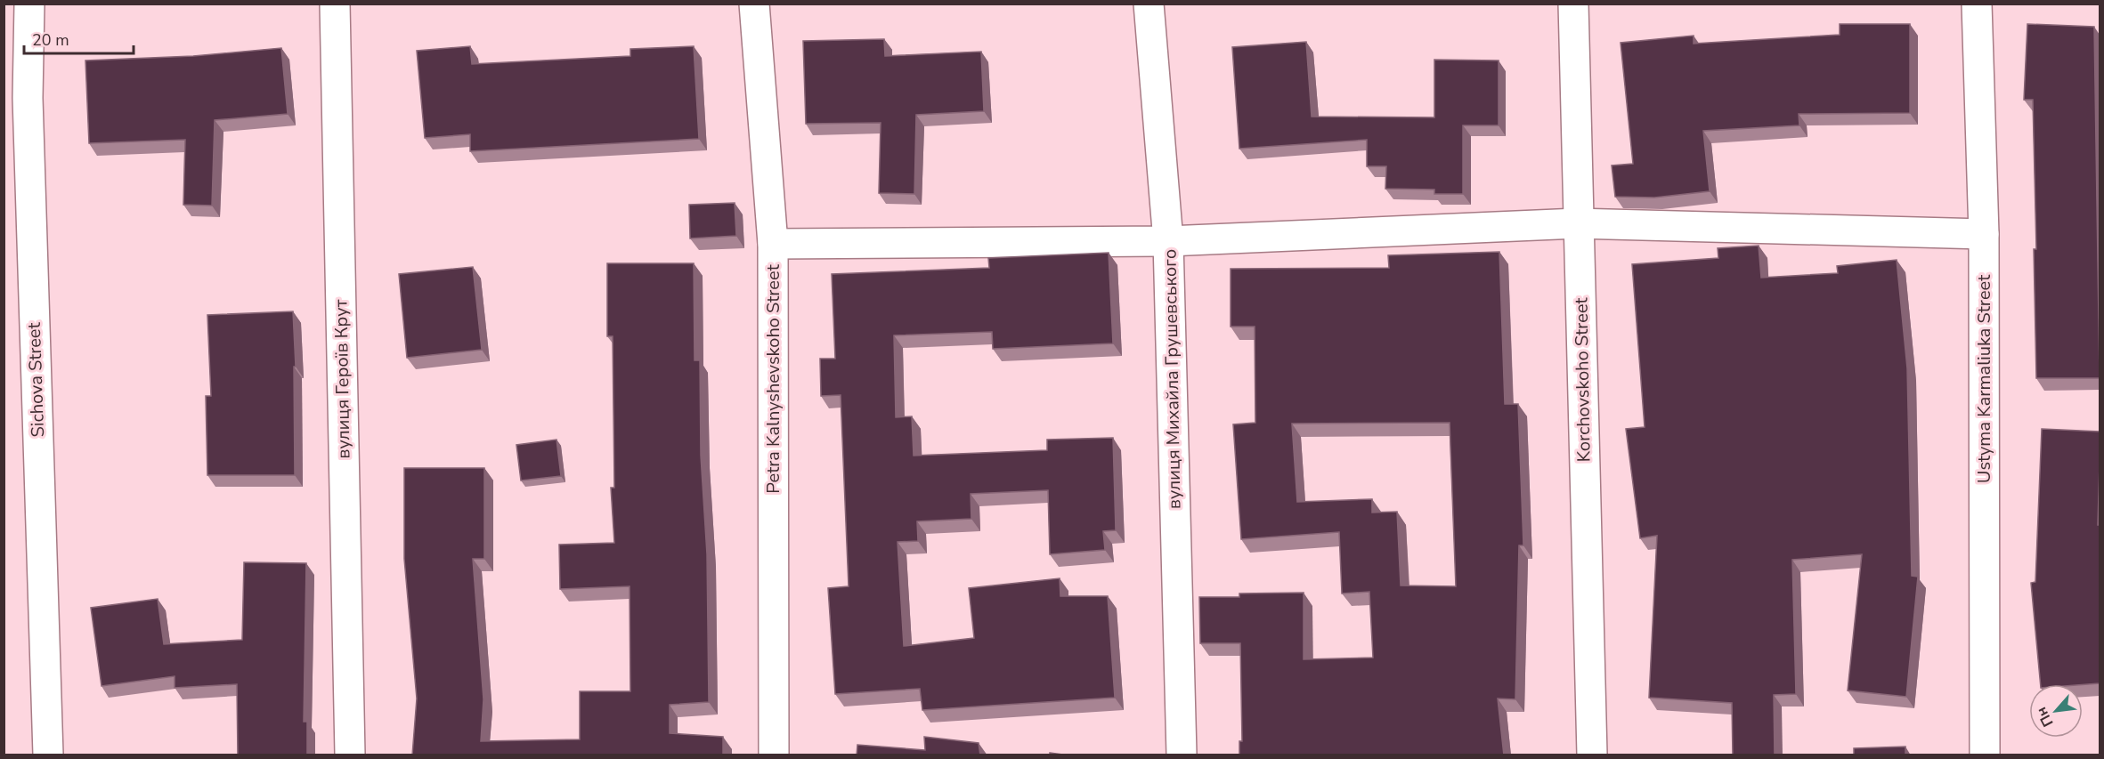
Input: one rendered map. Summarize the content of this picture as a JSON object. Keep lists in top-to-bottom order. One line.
{"streets":{"street":["вулиця Героїв Крут","Petra Kalnyshevskoho Street","вулиця Михайла Грушевського","Ustyma Karmaliuka Street","Sichova Street","Korchovskoho Street"]},"scale_bar":"20 m","north":"bottom left"}
